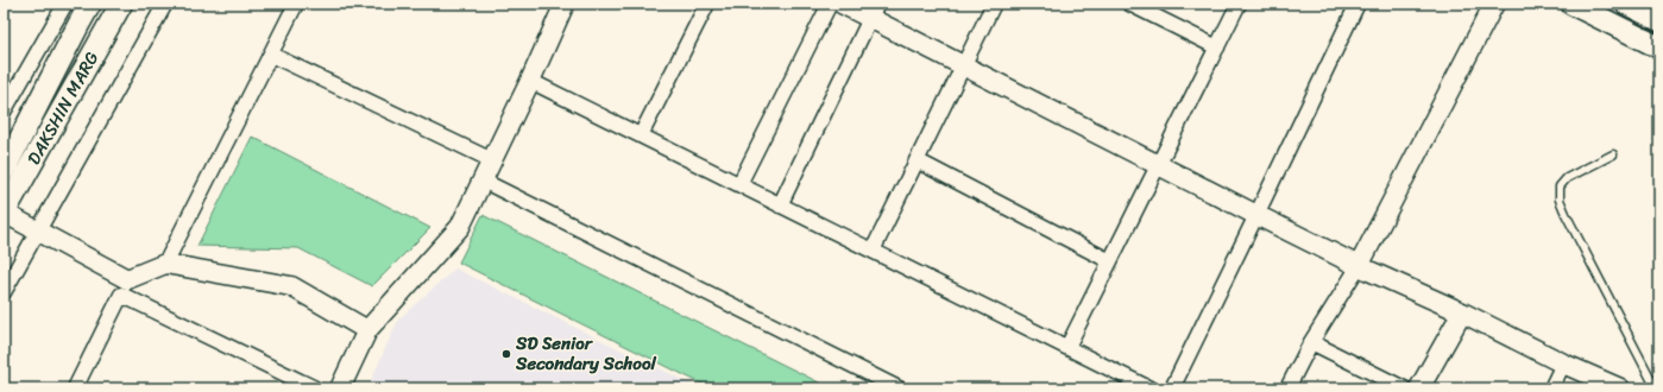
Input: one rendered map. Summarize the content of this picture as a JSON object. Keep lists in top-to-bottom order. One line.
{"streets":{"main road":["DAKSHIN MARG"]},"places":["SD Senior Secondary School"]}
